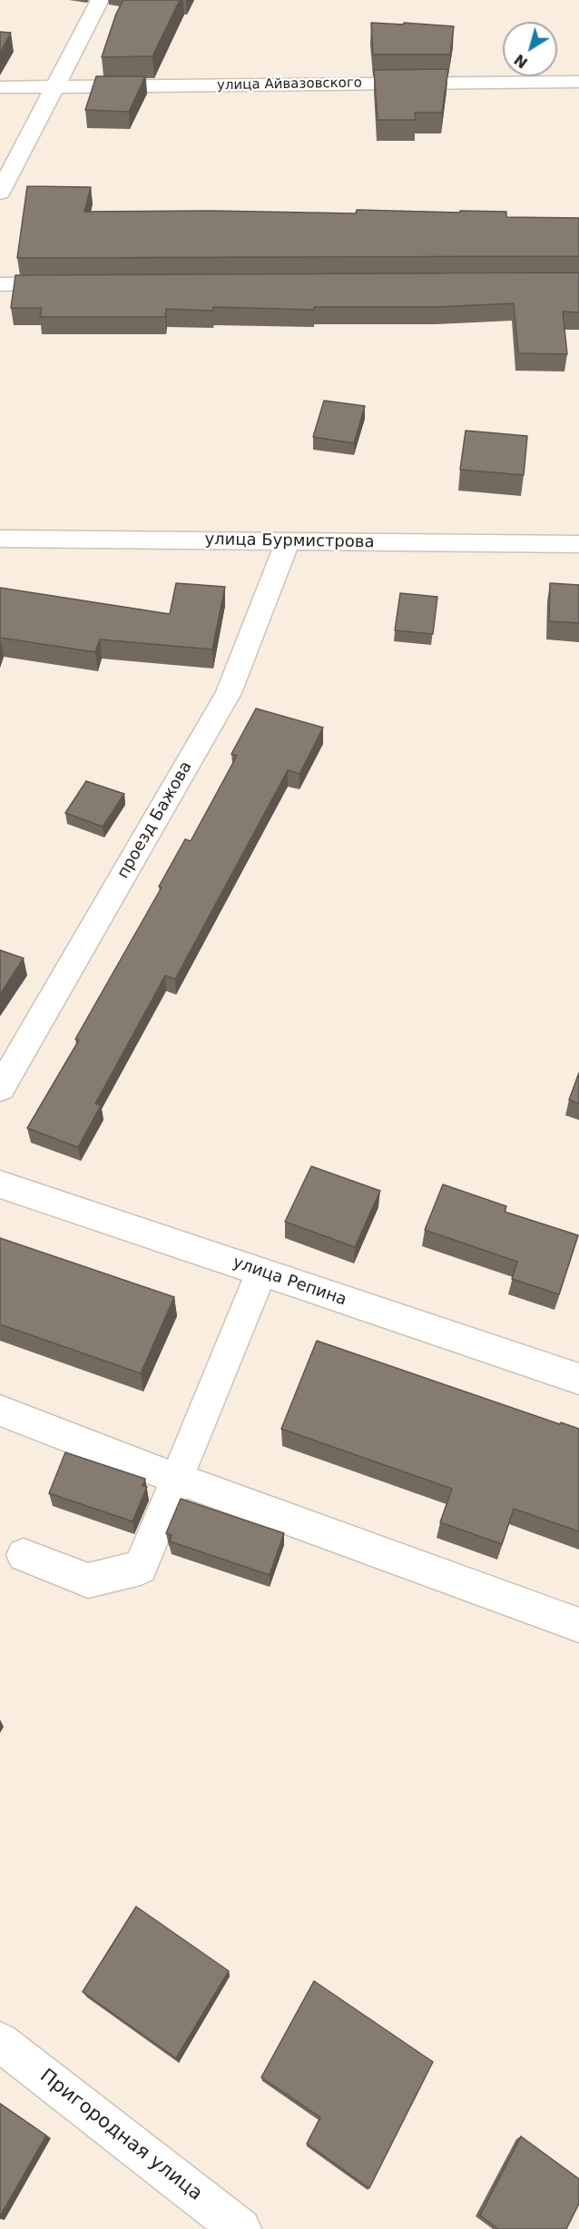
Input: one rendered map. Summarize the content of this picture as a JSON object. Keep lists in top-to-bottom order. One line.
{"streets":{"street":["улица Айвазовского","улица Бурмистрова","проезд Бажова","улица Репина","Пригородная улица"]},"crossings":[["улица Бурмистрова","проезд Бажова"]],"north":"bottom left"}
